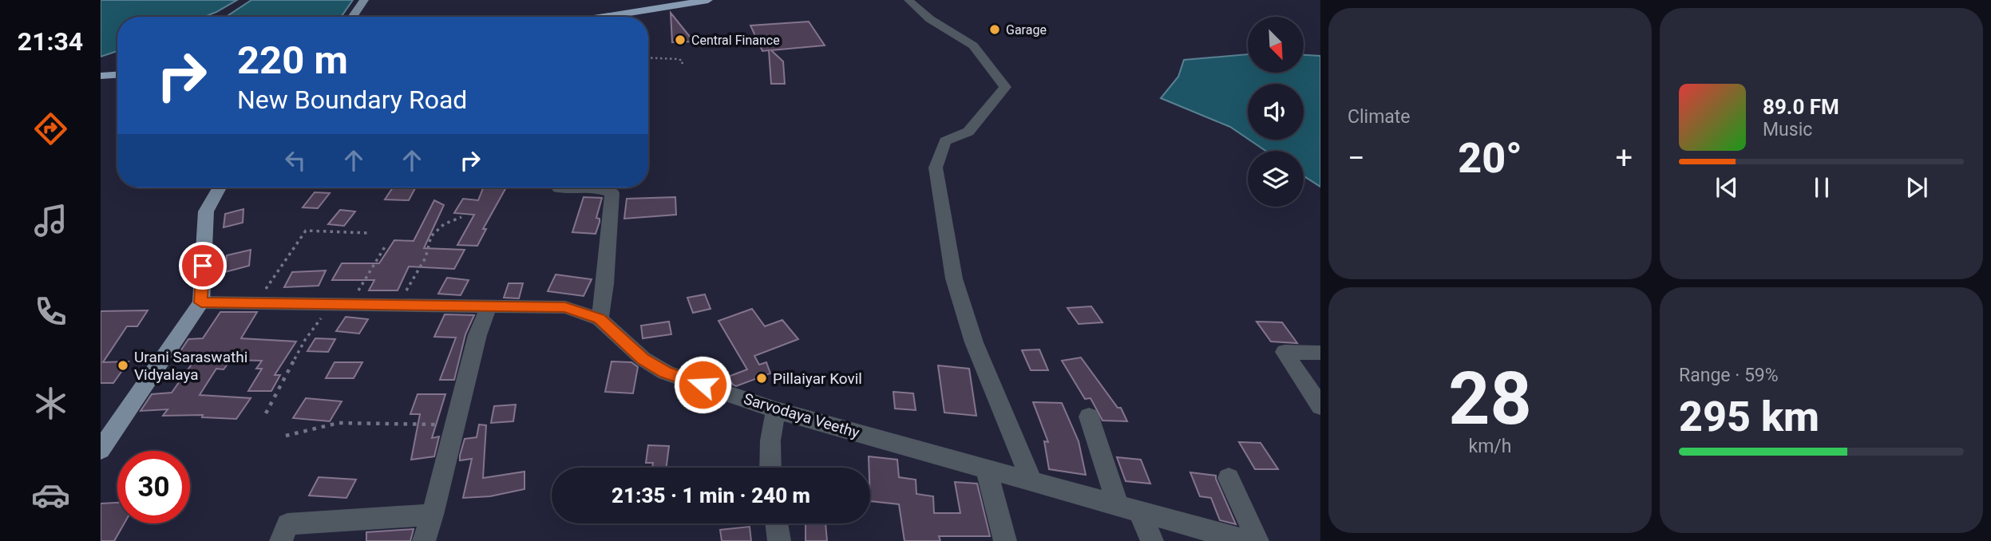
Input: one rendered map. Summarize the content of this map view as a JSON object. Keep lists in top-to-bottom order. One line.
{"streets":{"street":["Sarvodaya Veethy"]},"places":["Garage","Central Finance","Urani Saraswathi Vidyalaya","Pillaiyar Kovil"],"north":"bottom right","page":{"tabs":"21:34","tile":["Climate",["28","km/h"],["Range · 59%","295 km"]],"turn":["220 m","New Boundary Road"],"song":["89.0 FM","Music"],"heat":["−","20°","+"],"limit":"30","trip":"21:35 · 1 min · 240 m"}}
